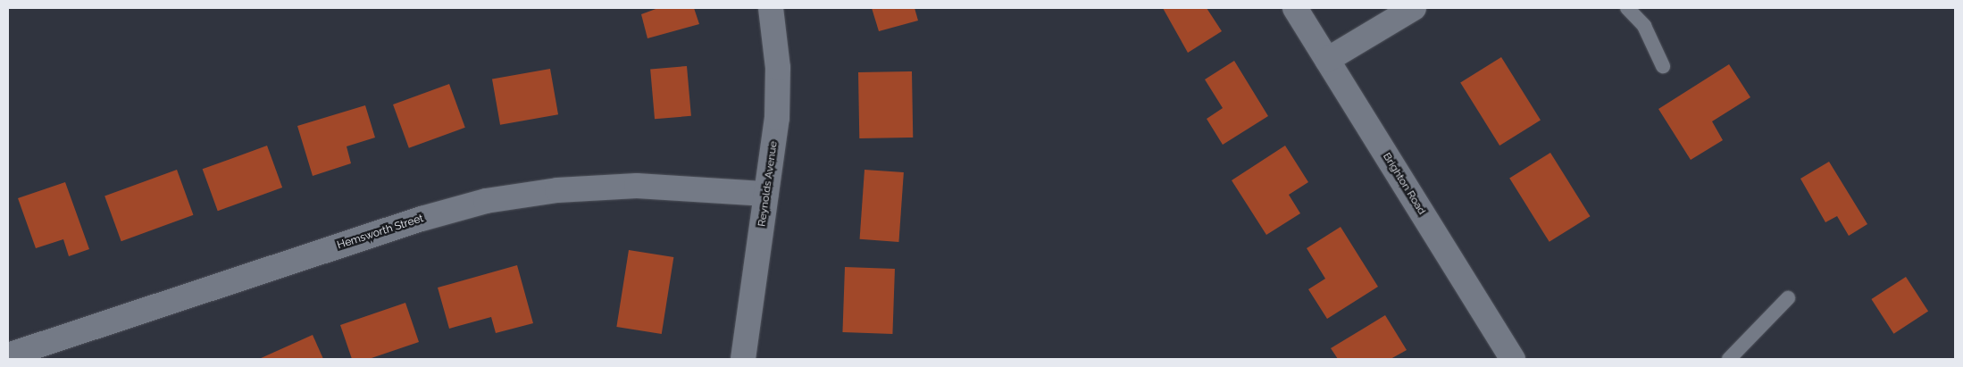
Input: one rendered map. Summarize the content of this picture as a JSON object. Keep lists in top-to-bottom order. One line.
{"streets":{"street":["Reynolds Avenue","Brighton Road","Hemsworth Street"]},"crossings":[["Reynolds Avenue","Hemsworth Street"]]}
